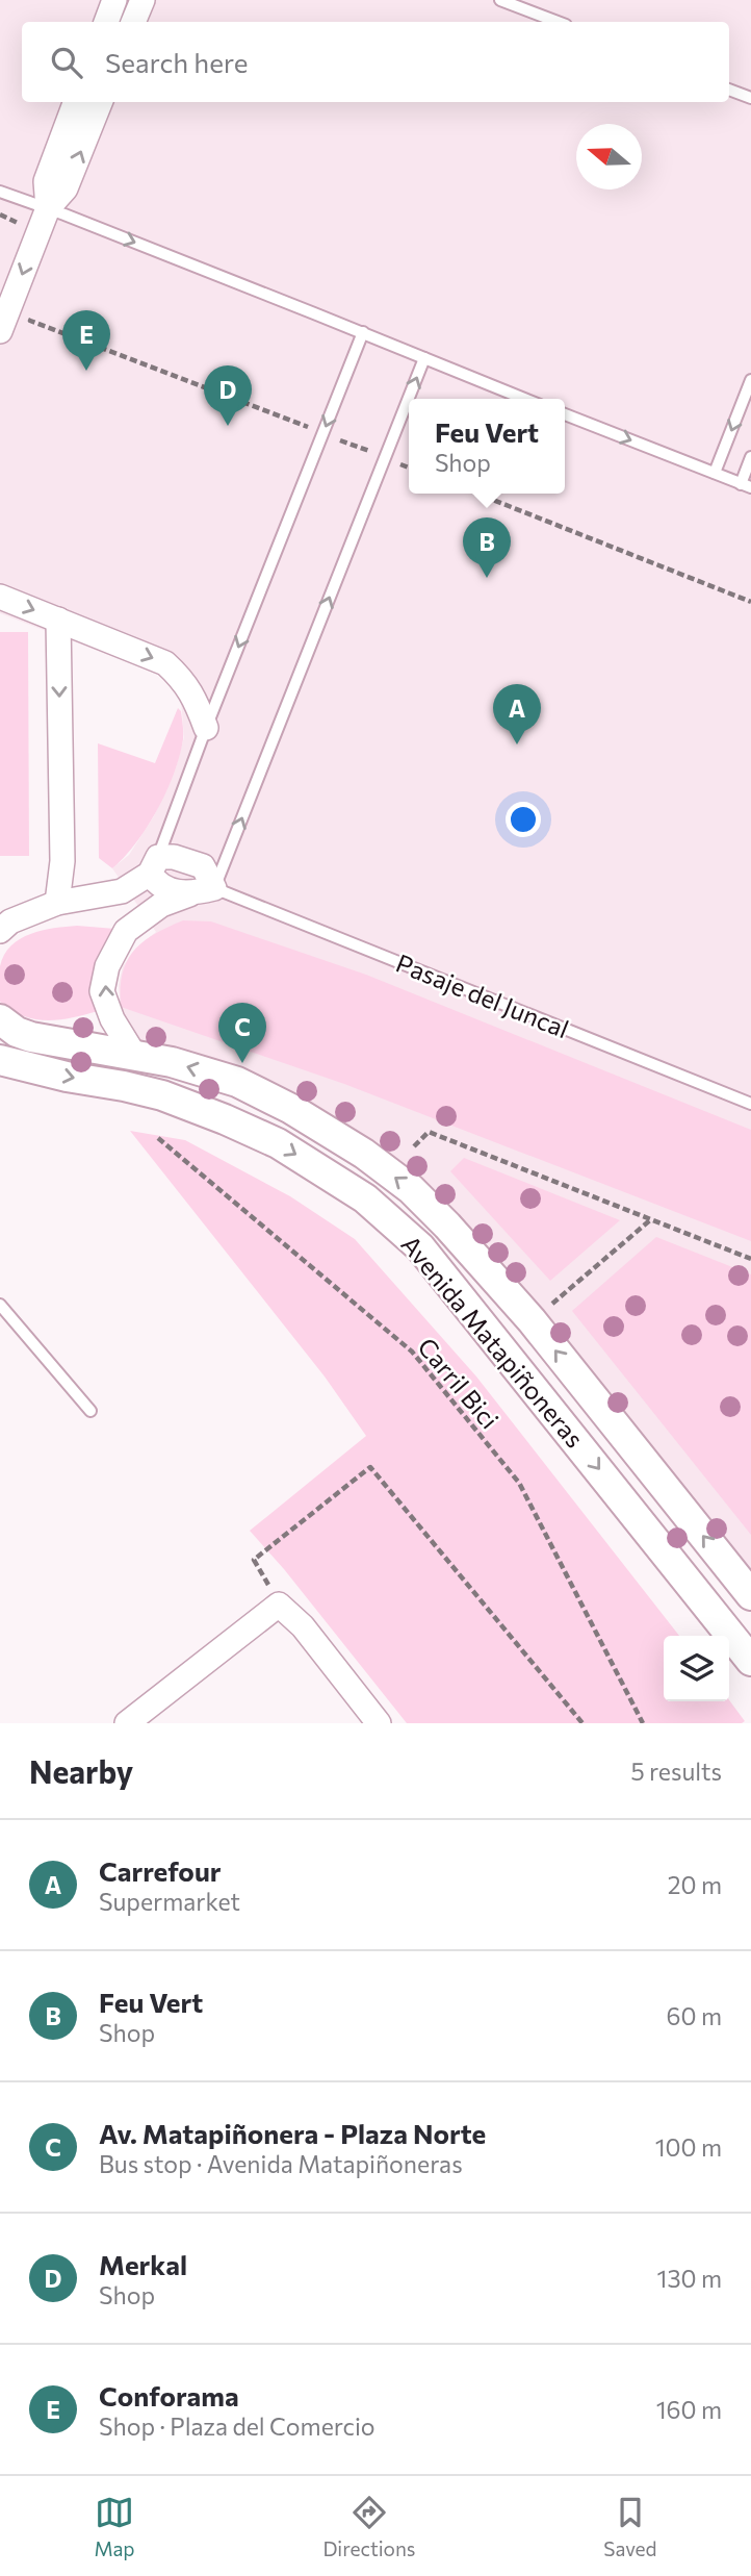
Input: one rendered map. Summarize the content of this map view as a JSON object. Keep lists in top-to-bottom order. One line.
{"streets":{"street":["Avenida Matapiñoneras"],"lane":["Pasaje del Juncal"],"path":["Carril Bici"]},"north":"left","page":{"search":"Search here","pins":["E","D","B","A","C"],"popup":["Feu Vert","Shop"],"heading":["Nearby","5 results"],"list":[{"mark":"A","name":"Carrefour","note":"Supermarket","value":"20 m"},{"mark":"B","name":"Feu Vert","note":"Shop","value":"60 m"},{"mark":"C","name":"Av. Matapiñonera - Plaza Norte","note":"Bus stop · Avenida Matapiñoneras","value":"100 m"},{"mark":"D","name":"Merkal","note":"Shop","value":"130 m"},{"mark":"E","name":"Conforama","note":"Shop · Plaza del Comercio","value":"160 m"}],"nav":["Map","Directions","Saved"]}}
